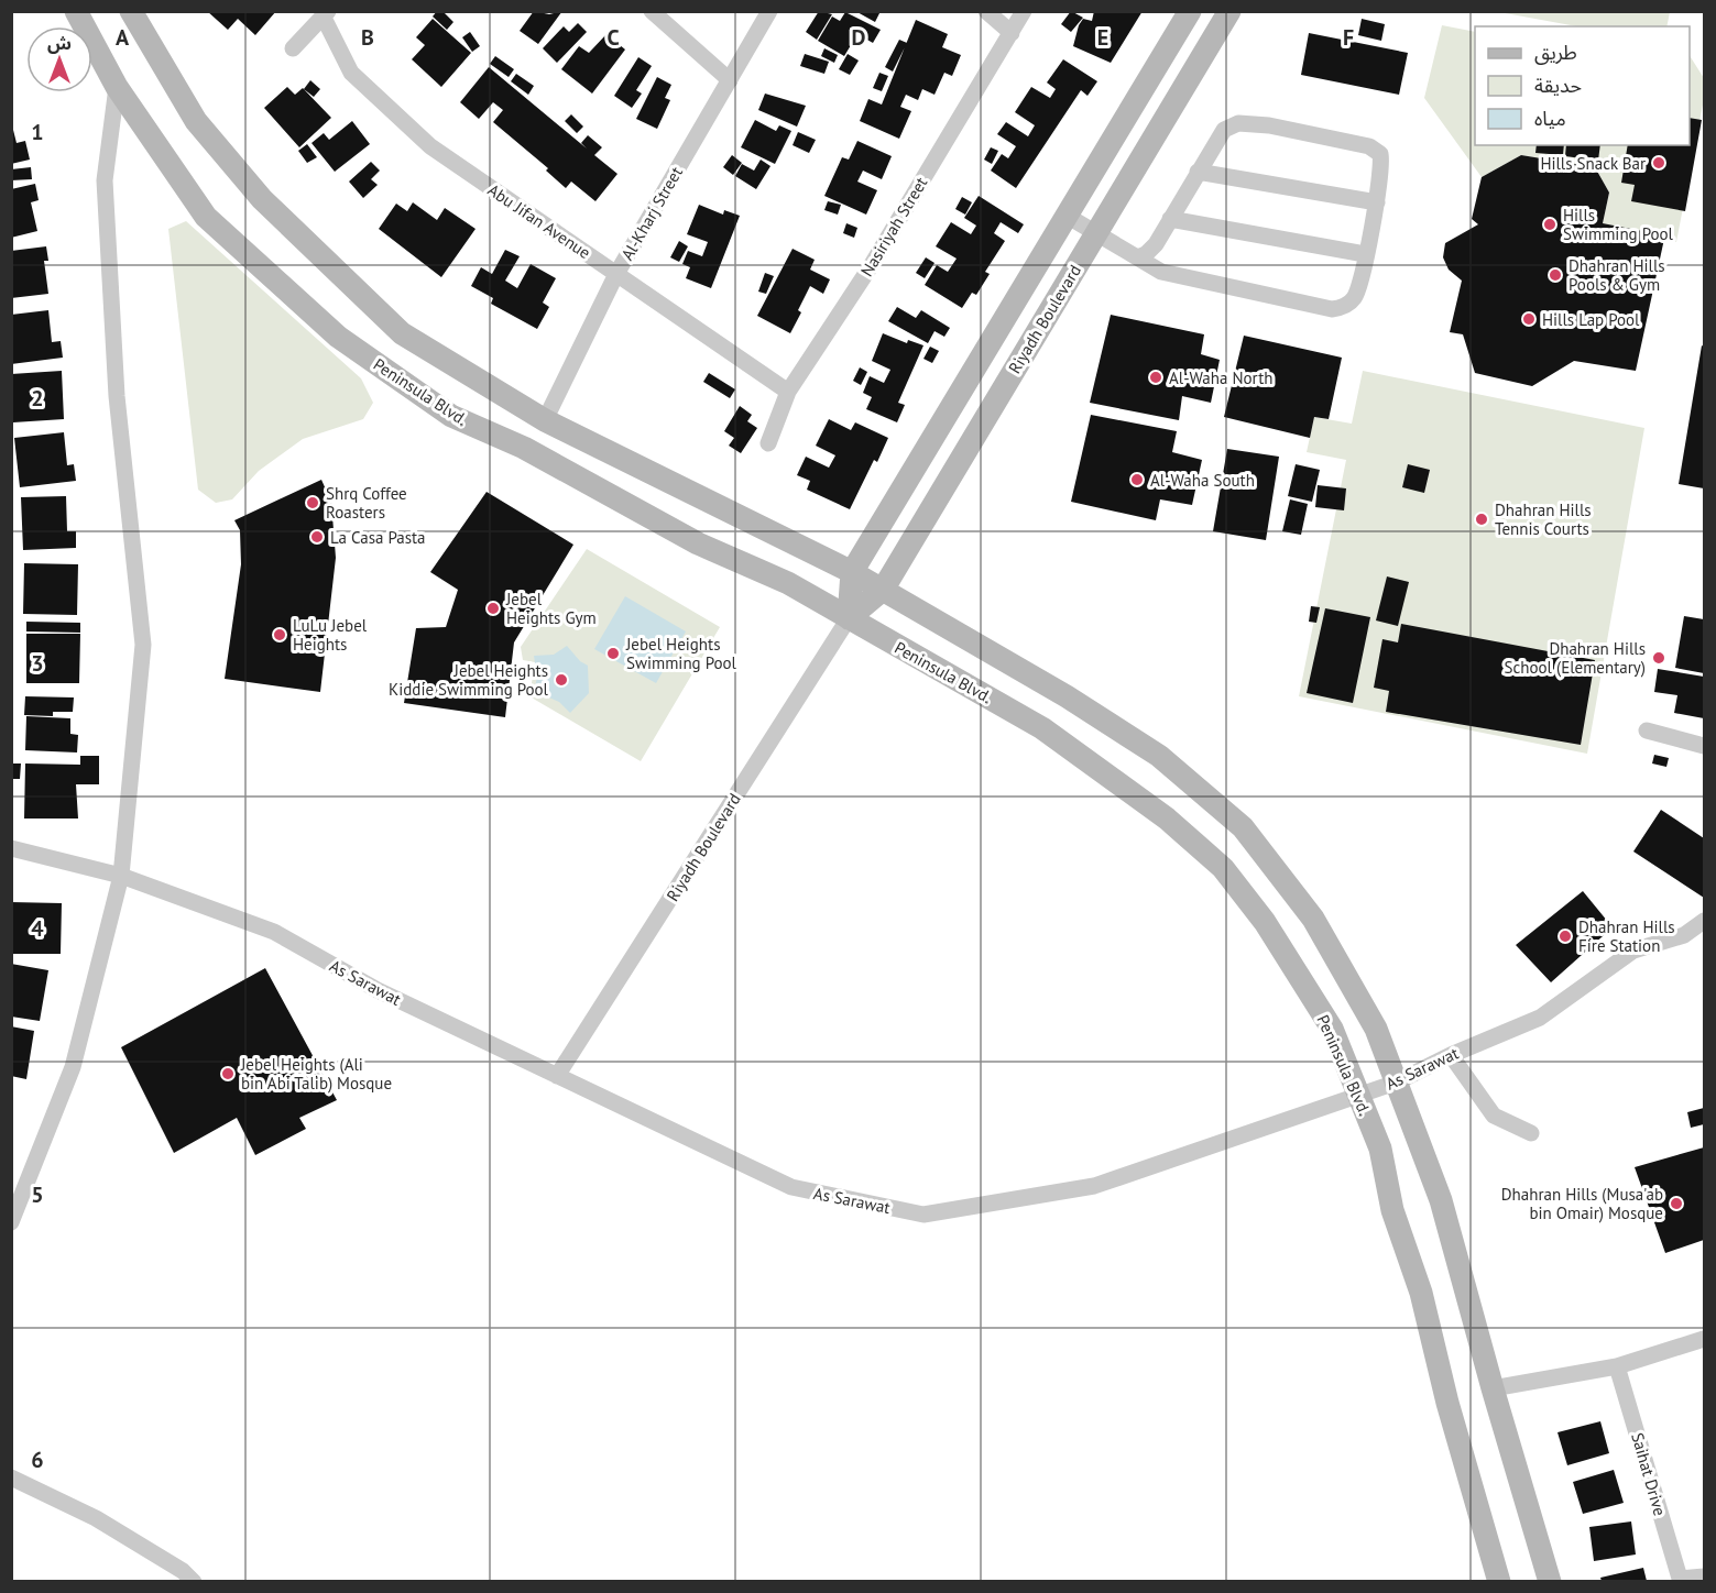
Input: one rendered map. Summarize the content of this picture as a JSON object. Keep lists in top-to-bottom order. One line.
{"streets":{"main road":["Riyadh Boulevard","Peninsula Blvd."],"street":["Al-Kharj Street","Abu Jifan Avenue","Nasiriyah Street","As Sarawat","Saihat Drive"]},"crossings":[["Al-Kharj Street","Abu Jifan Avenue"],["Abu Jifan Avenue","Nasiriyah Street"],["Riyadh Boulevard","Peninsula Blvd."],["Riyadh Boulevard","As Sarawat"],["Peninsula Blvd.","As Sarawat"]],"places":["Hills Snack Bar","Hills Swimming Pool","Dhahran Hills Pools & Gym","Hills Lap Pool","Al-Waha North","Al-Waha South","Shrq Coffee Roasters","Dhahran Hills Tennis Courts","La Casa Pasta","Jebel Heights Gym","LuLu Jebel Heights","Jebel Heights Swimming Pool","Dhahran Hills School (Elementary)","Jebel Heights Kiddie Swimming Pool","Dhahran Hills Fire Station","Jebel Heights (Ali bin Abi Talib) Mosque","Dhahran Hills (Musa'ab bin Omair) Mosque"],"legend":["طريق","حديقة","مياه"],"north":"top","grid":{"columns":["A","B","C","D","E","F"],"rows":["1","2","3","4","5","6"]}}
